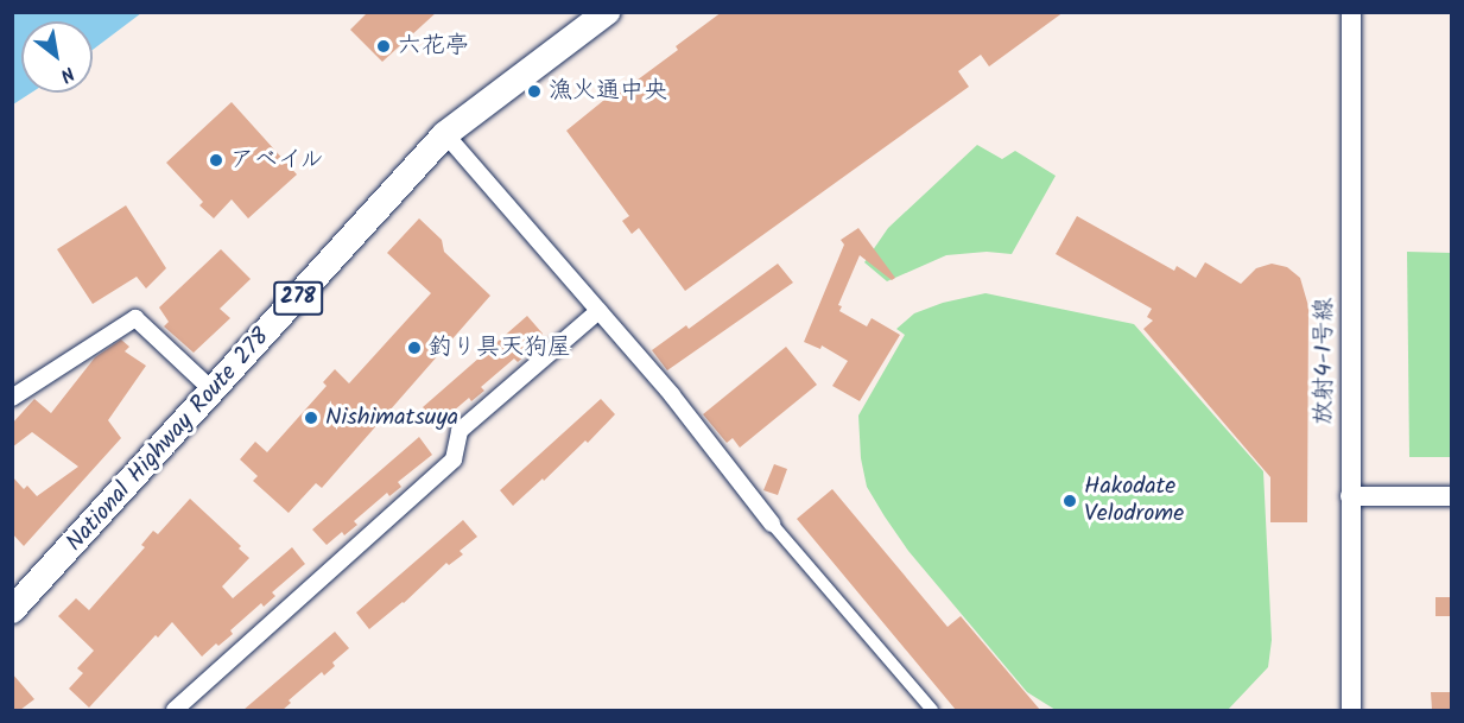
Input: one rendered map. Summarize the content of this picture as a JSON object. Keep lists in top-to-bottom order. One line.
{"streets":{"highway":["278","National Highway Route 278"],"street":["放射4-1号線"]},"places":["六花亭","漁火通中央","アベイル","釣り具天狗屋","Nishimatsuya","Hakodate Velodrome"],"north":"bottom right"}
